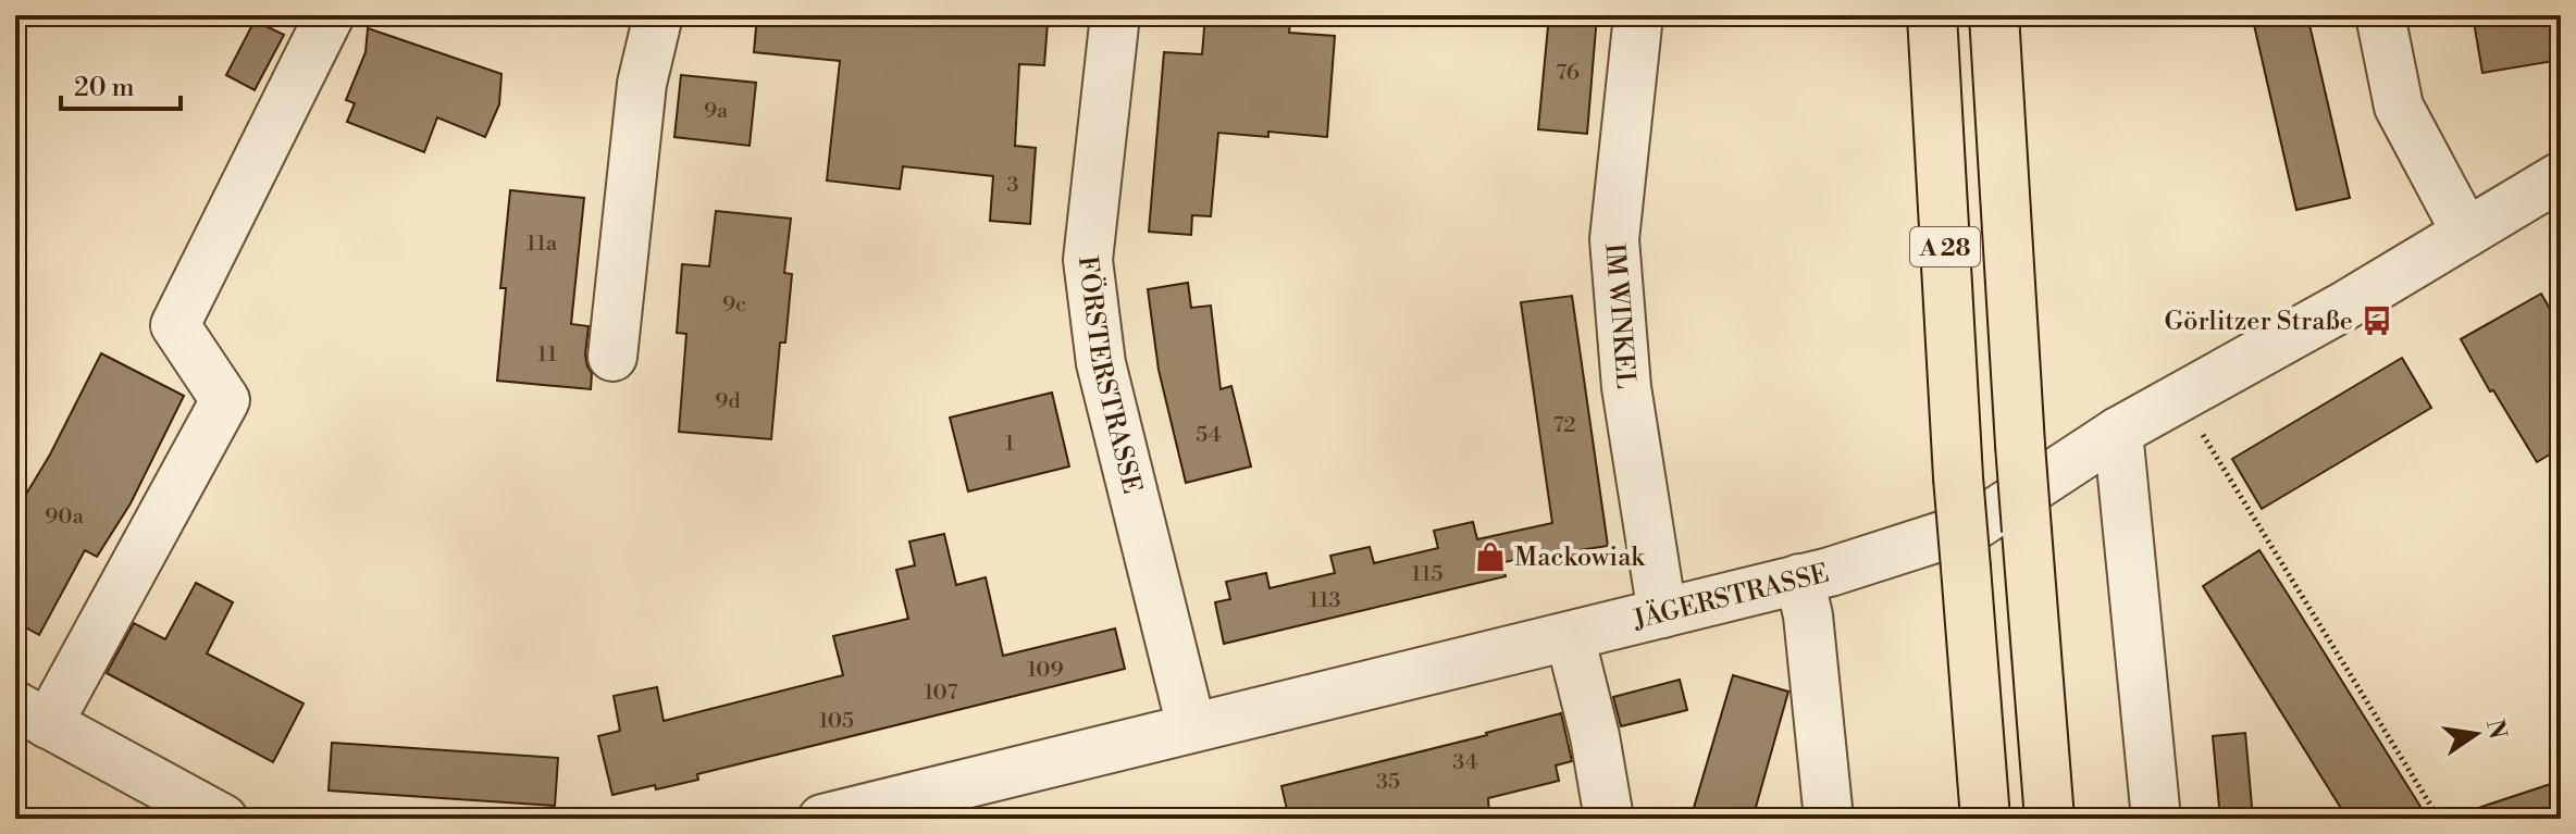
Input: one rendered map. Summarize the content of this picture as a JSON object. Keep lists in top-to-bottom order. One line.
{"streets":{"highway":["A 28"],"street":["IM WINKEL","FÖRSTERSTRASSE","JÄGERSTRASSE"]},"crossings":[["IM WINKEL","JÄGERSTRASSE"],["FÖRSTERSTRASSE","JÄGERSTRASSE"]],"places":{"bus stop":["Görlitzer Straße"],"shop":["Mackowiak"]},"house_numbers":["76","9a","3","11a","9c","11","9d","72","54","1","90a","115","113","109","107","105","34","35"],"scale_bar":"20 m","north":"right"}
